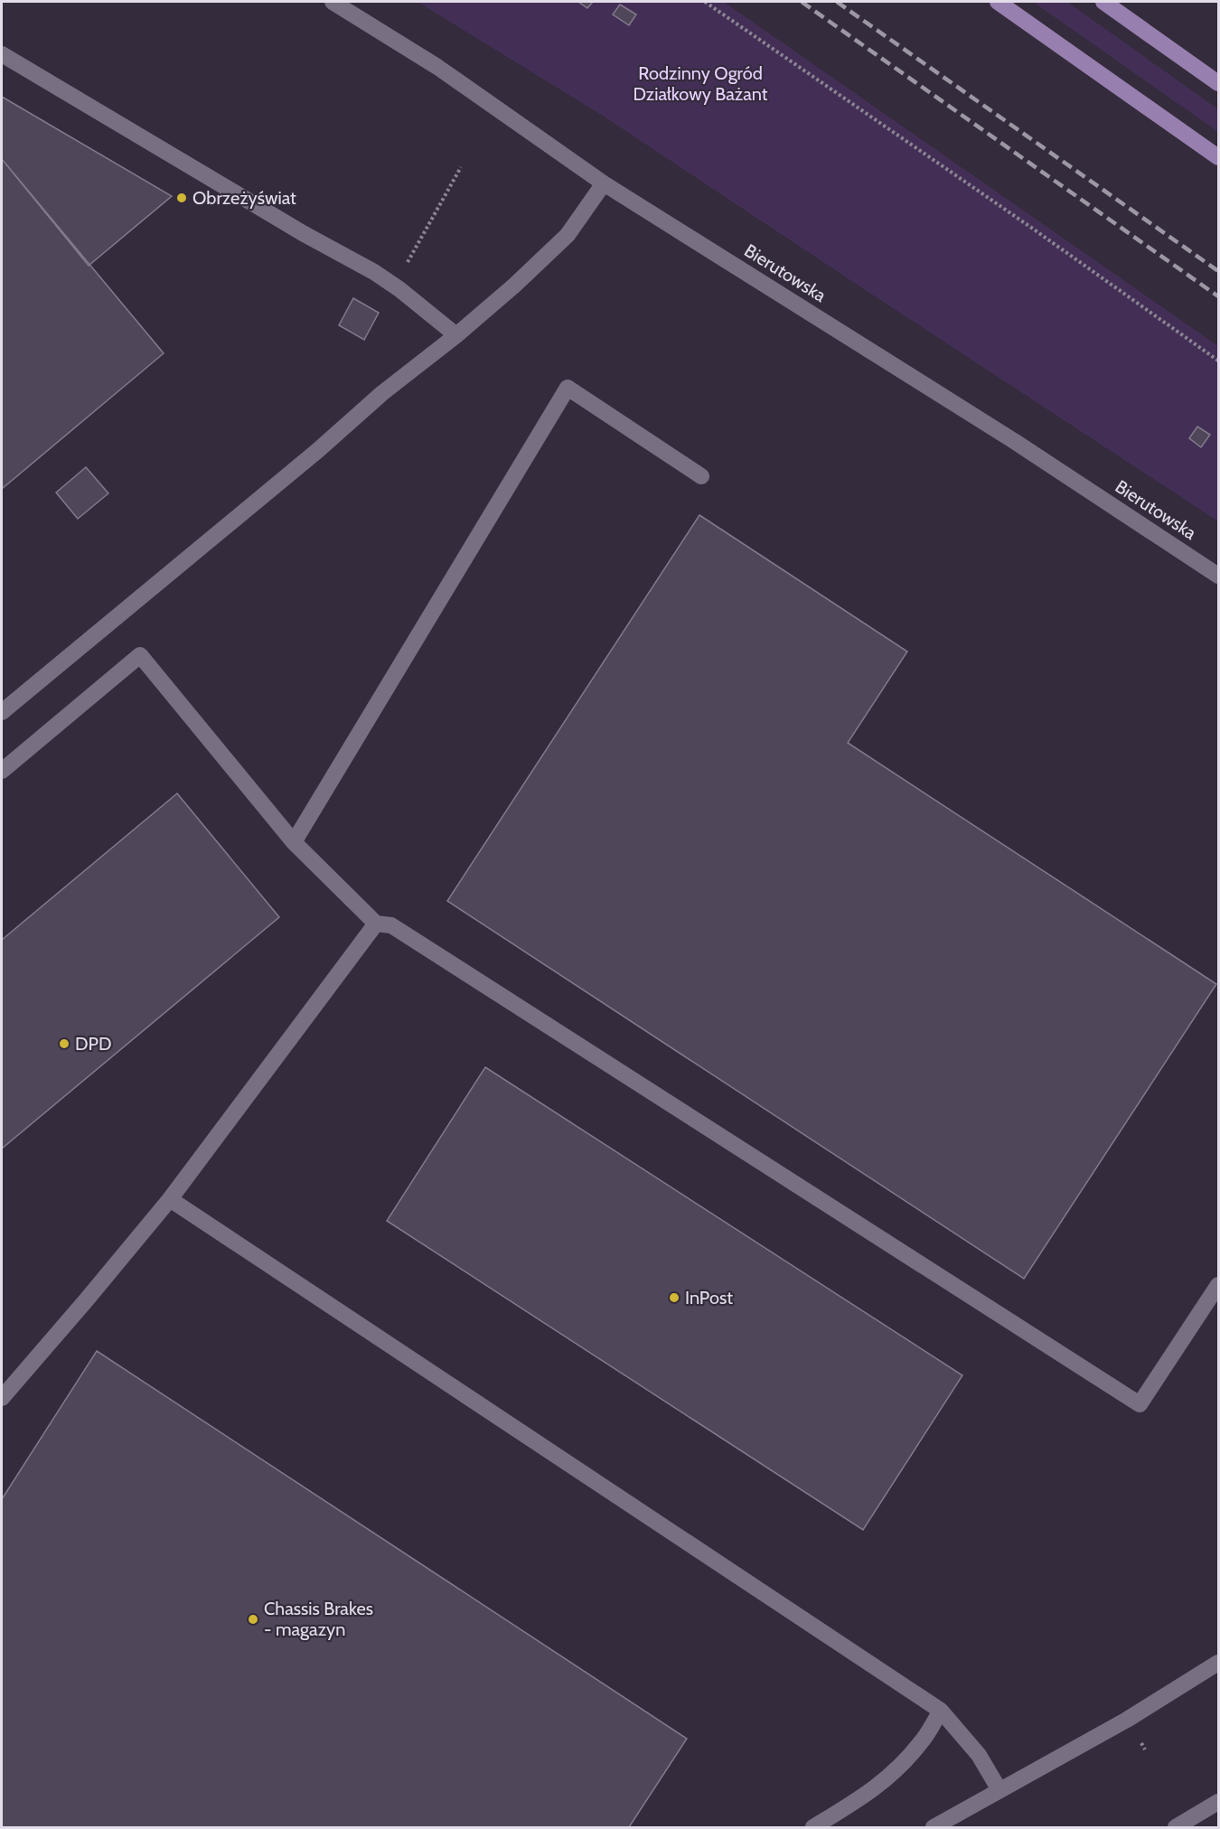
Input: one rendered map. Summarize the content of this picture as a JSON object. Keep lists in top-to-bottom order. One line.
{"streets":{"street":["Bierutowska"]},"parks":["Rodzinny Ogród Działkowy Bażant"],"places":["Obrzeżyświat","DPD","InPost","Chassis Brakes - magazyn"]}
